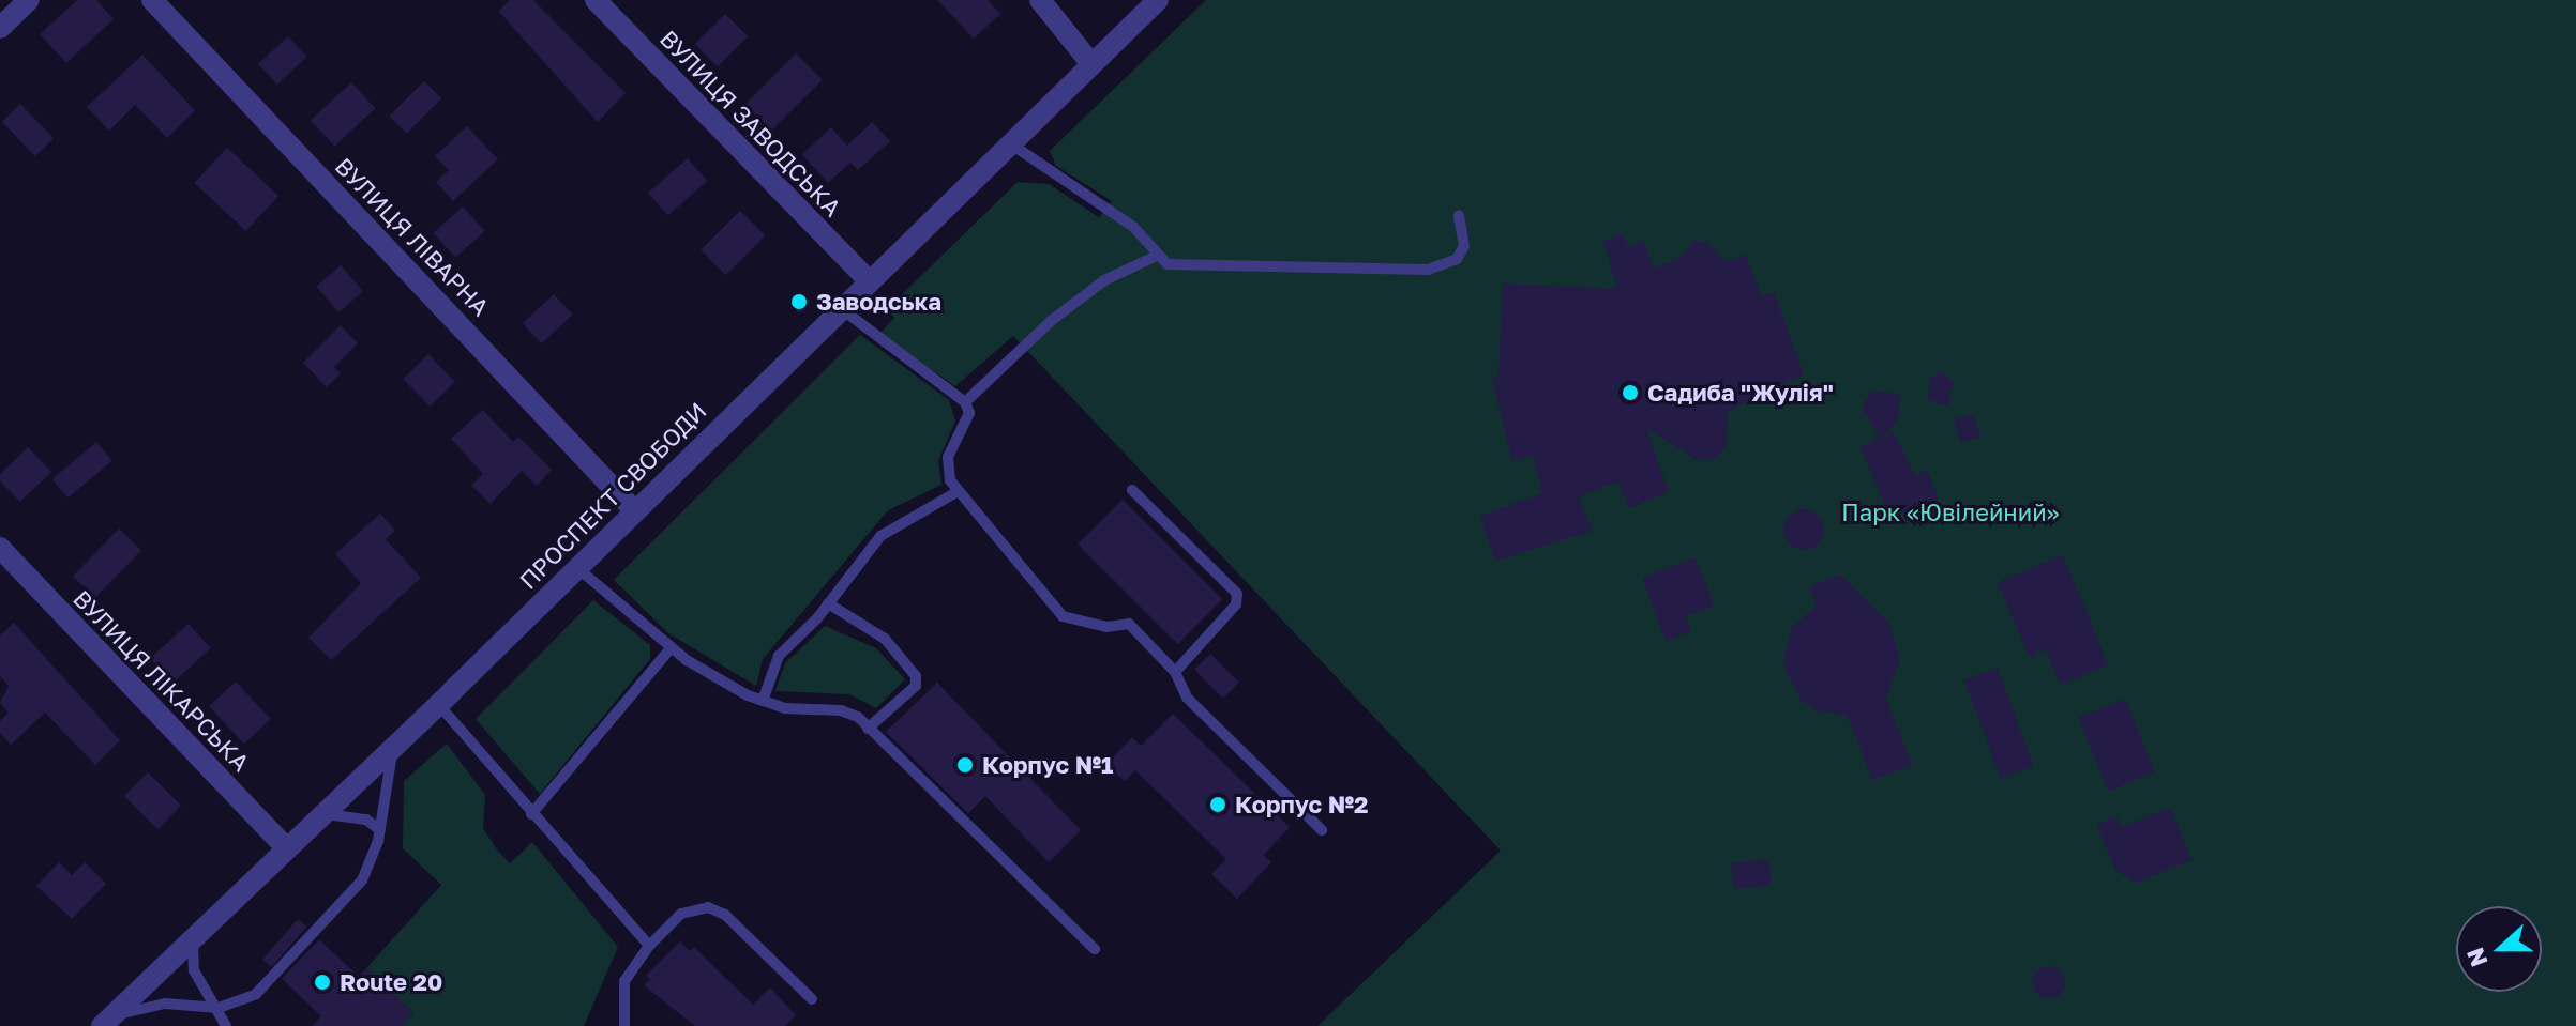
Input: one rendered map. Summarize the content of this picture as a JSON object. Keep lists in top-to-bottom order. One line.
{"streets":{"street":["ВУЛИЦЯ ЗАВОДСЬКА","ВУЛИЦЯ ЛІВАРНА","ПРОСПЕКТ СВОБОДИ","ВУЛИЦЯ ЛІКАРСЬКА"]},"crossings":[["ВУЛИЦЯ ЗАВОДСЬКА","ПРОСПЕКТ СВОБОДИ"],["ВУЛИЦЯ ЛІВАРНА","ПРОСПЕКТ СВОБОДИ"],["ПРОСПЕКТ СВОБОДИ","ВУЛИЦЯ ЛІКАРСЬКА"]],"parks":["Парк «Ювілейний»"],"places":["Заводська","Садиба \"Жулія\"","Корпус №1","Корпус №2","Route 20"],"north":"left"}
